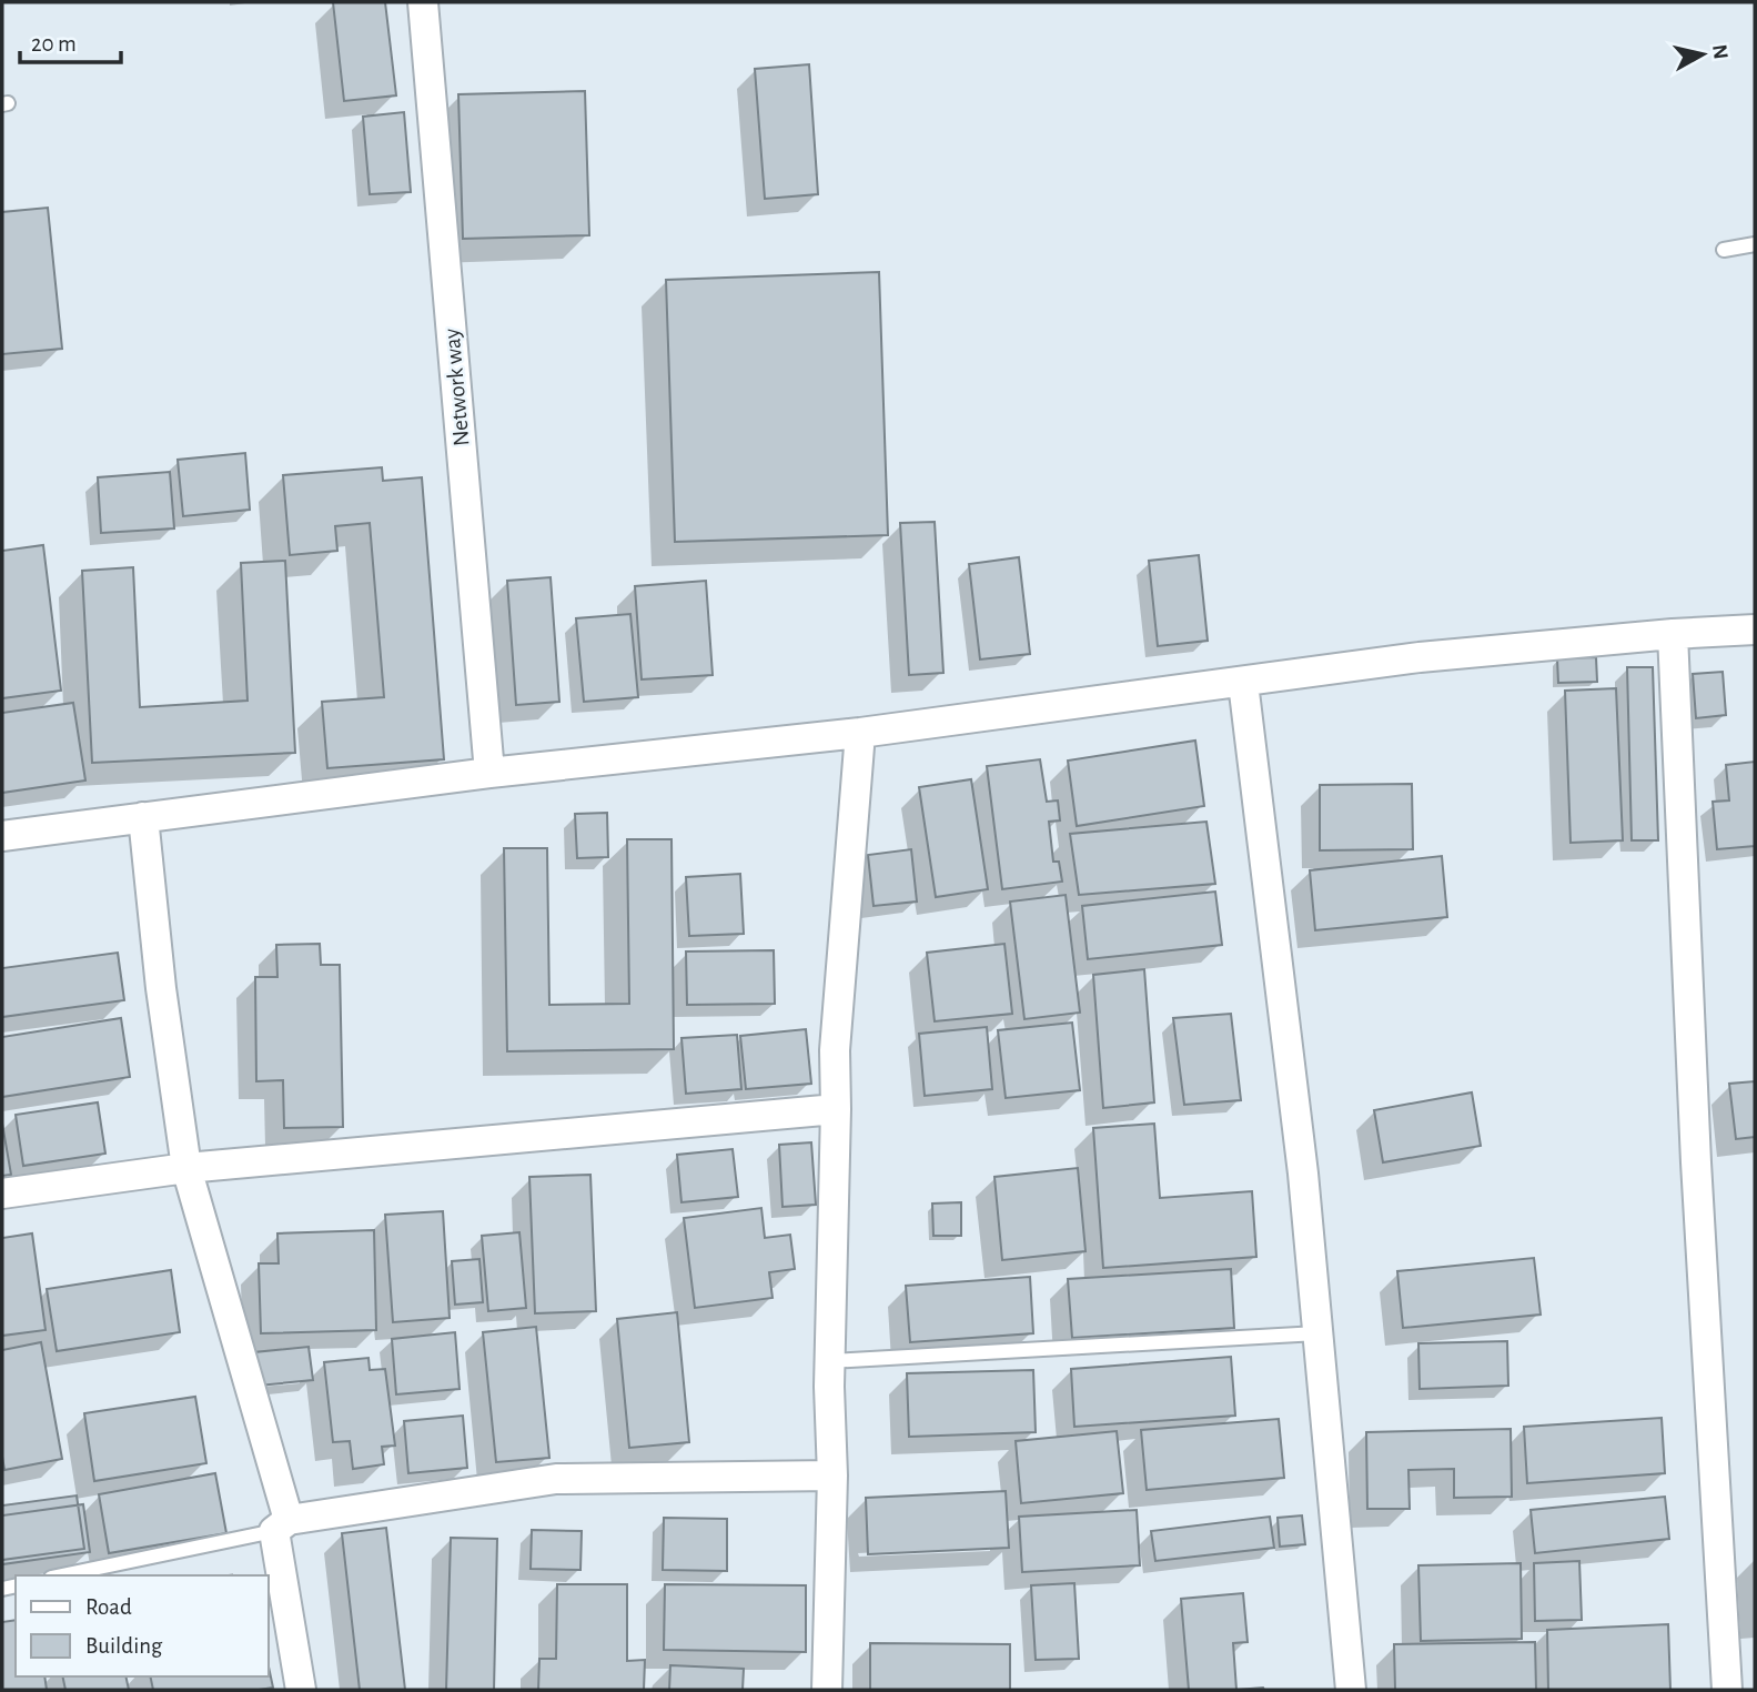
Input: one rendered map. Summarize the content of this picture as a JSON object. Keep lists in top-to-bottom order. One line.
{"streets":{"street":["Network way"]},"legend":["Road","Building"],"scale_bar":"20 m","north":"right"}
